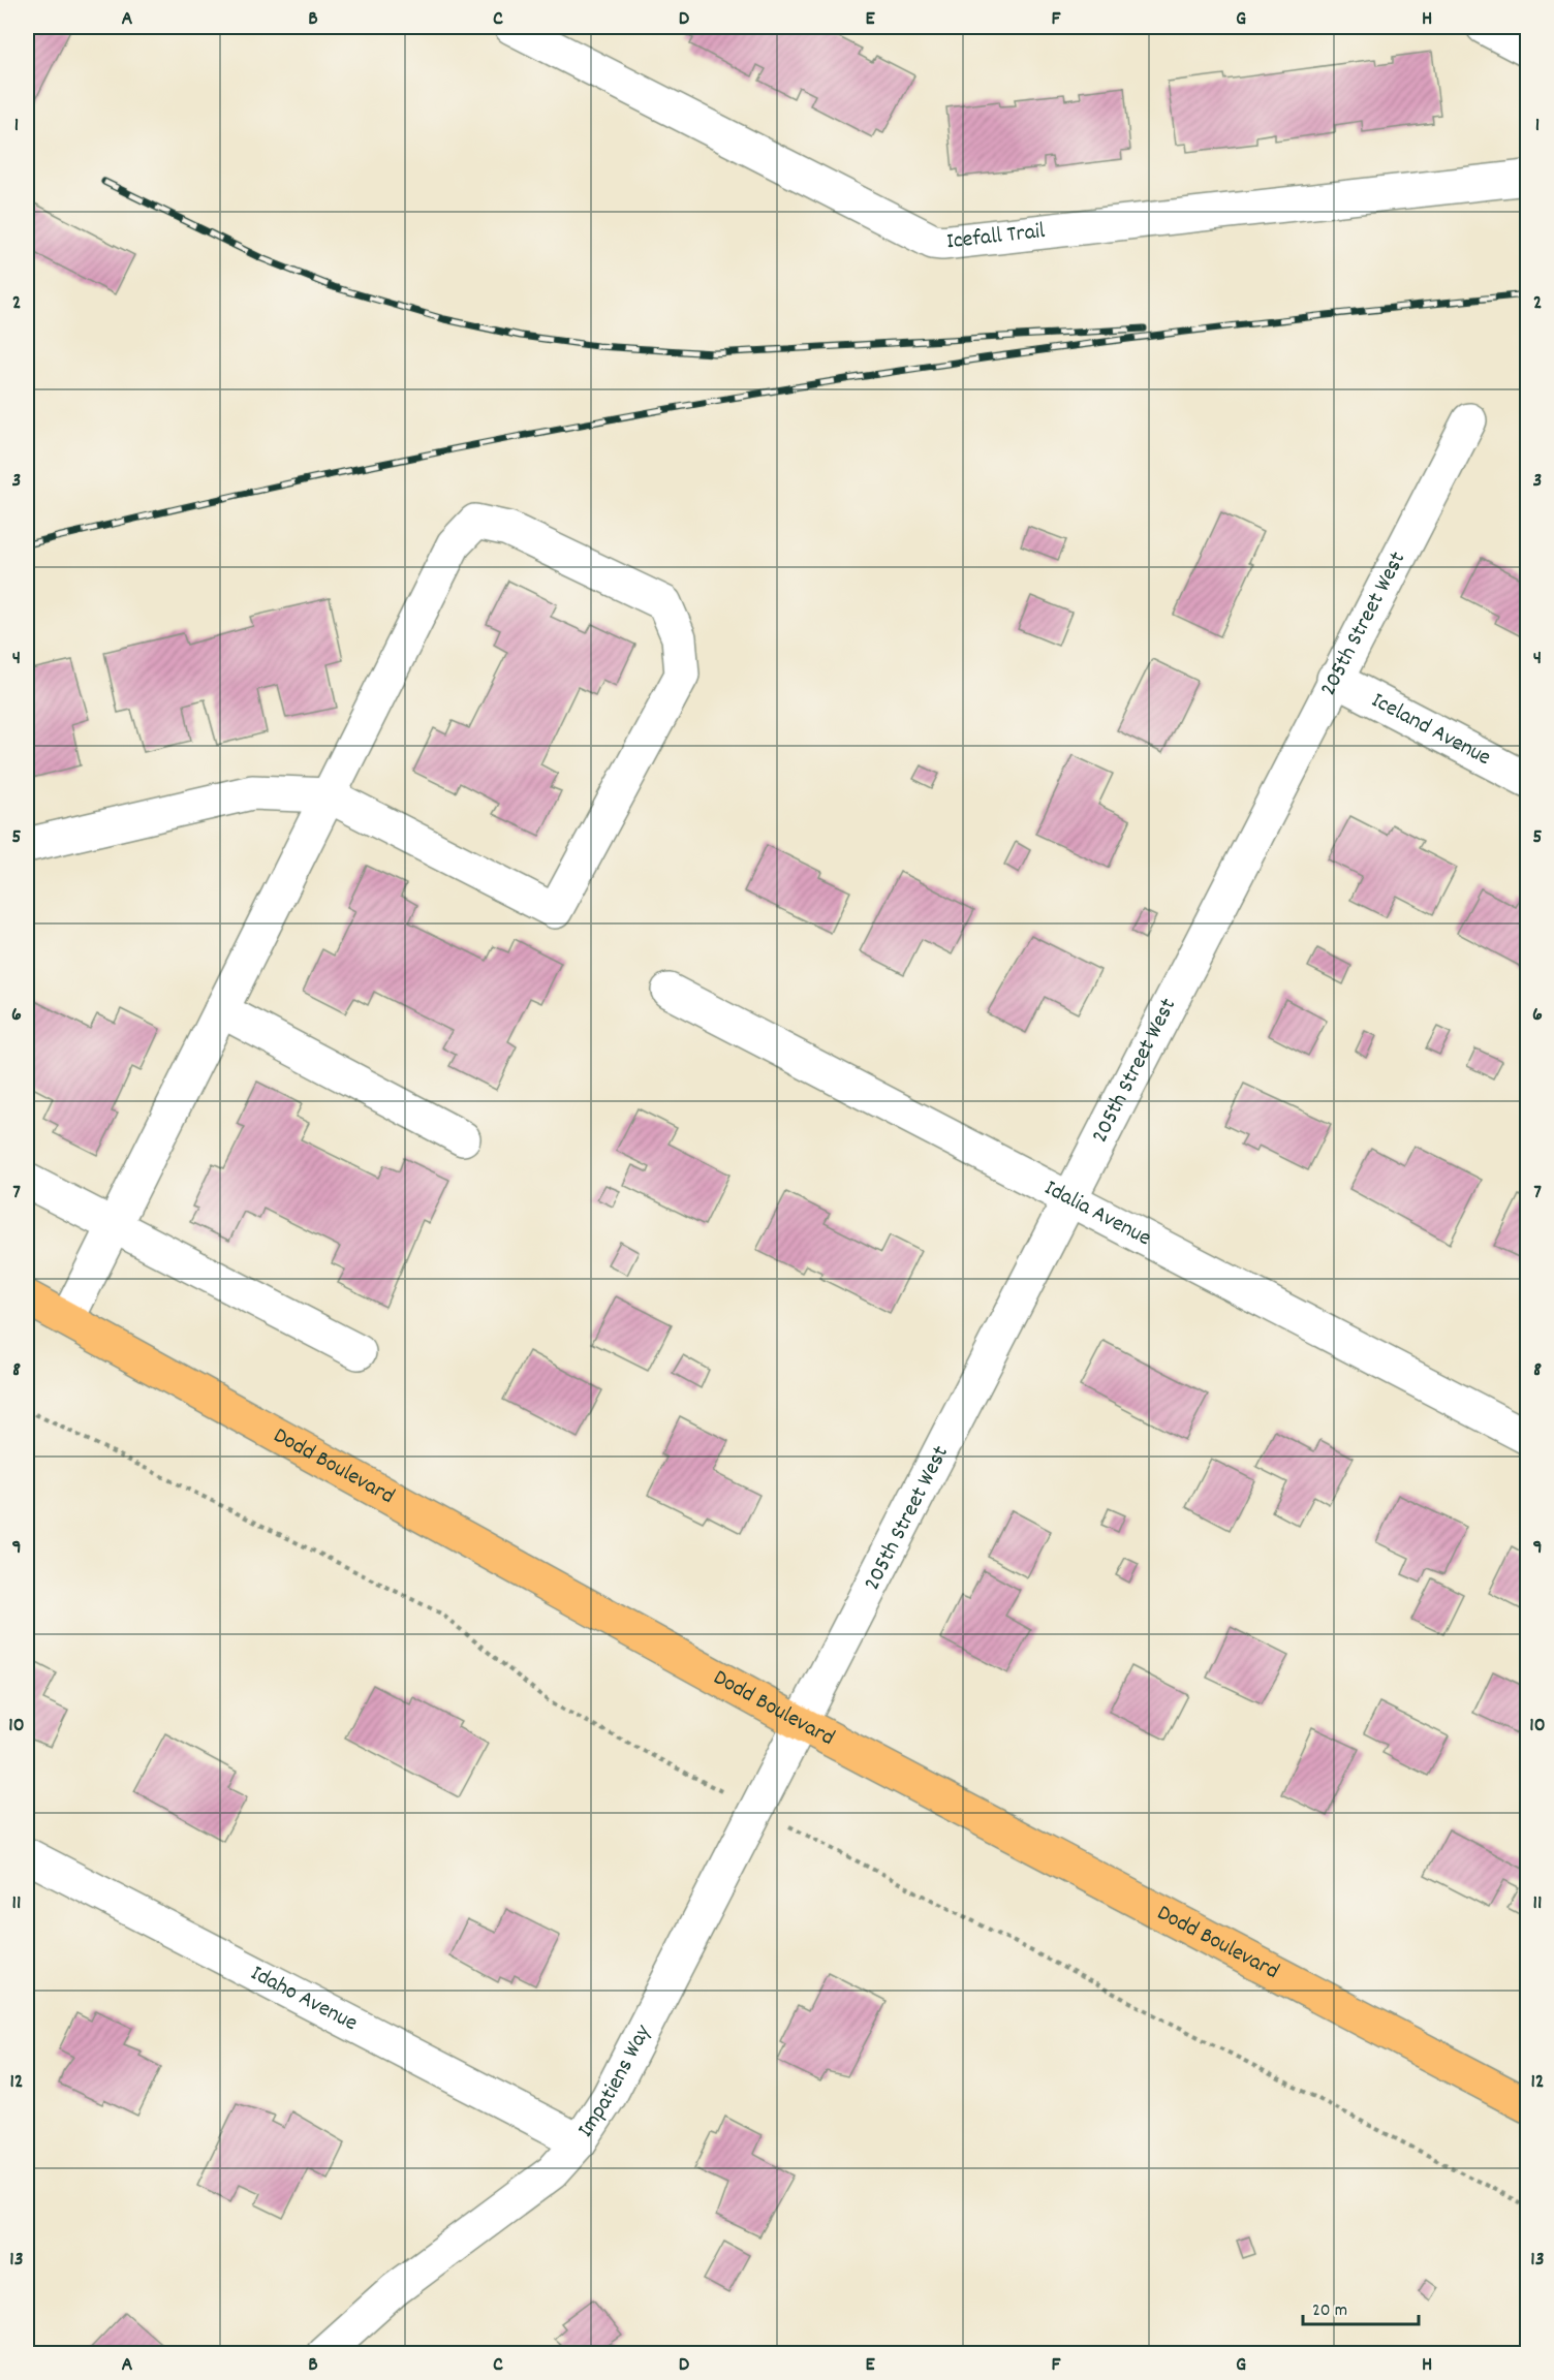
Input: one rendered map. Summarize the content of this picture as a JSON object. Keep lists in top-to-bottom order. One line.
{"streets":{"main road":["Dodd Boulevard"],"street":["Icefall Trail","205th Street West","Iceland Avenue","Idalia Avenue","Idaho Avenue","Impatiens Way"]},"crossings":[["205th Street West","Iceland Avenue"],["205th Street West","Idalia Avenue"],["205th Street West","Dodd Boulevard"],["205th Street West","Impatiens Way"],["Dodd Boulevard","Impatiens Way"],["Idaho Avenue","Impatiens Way"]],"scale_bar":"20 m","grid":{"columns":["A","B","C","D","E","F","G","H"],"rows":["1","2","3","4","5","6","7","8","9","10","11","12","13"]}}
